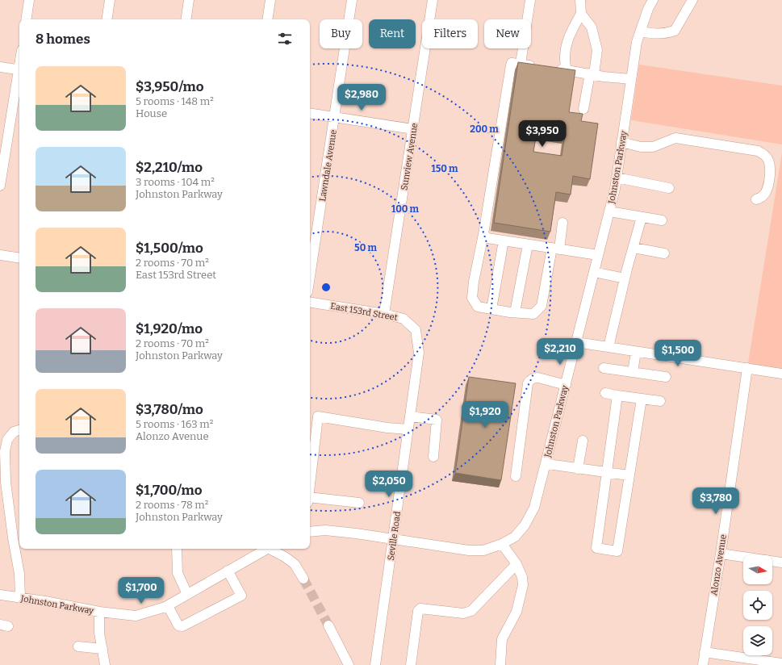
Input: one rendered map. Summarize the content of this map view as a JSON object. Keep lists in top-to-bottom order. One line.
{"streets":{"street":["Sunview Avenue","Lawndale Avenue","Johnston Parkway","East 153rd Street","Seville Road","Alonzo Avenue"]},"crossings":[["Sunview Avenue","East 153rd Street"],["Johnston Parkway","Seville Road"],["East 153rd Street","Seville Road"]],"north":"right","page":{"chip":["Buy","Rent","Filters","New"],"heading":"8 homes","list":[{"name":"$3,950/mo","note":"5 rooms · 148 m² · House"},{"name":"$2,210/mo","note":"3 rooms · 104 m² · Johnston Parkway"},{"name":"$1,500/mo","note":"2 rooms · 70 m² · East 153rd Street"},{"name":"$1,920/mo","note":"2 rooms · 70 m² · Johnston Parkway"},{"name":"$3,780/mo","note":"5 rooms · 163 m² · Alonzo Avenue"},{"name":"$1,700/mo","note":"2 rooms · 78 m² · Johnston Parkway"}],"price":["$2,980","$3,950","$2,210","$1,500","$1,920","$2,050","$3,780","$1,700"]},"rings":["200 m","150 m","100 m","50 m"]}
